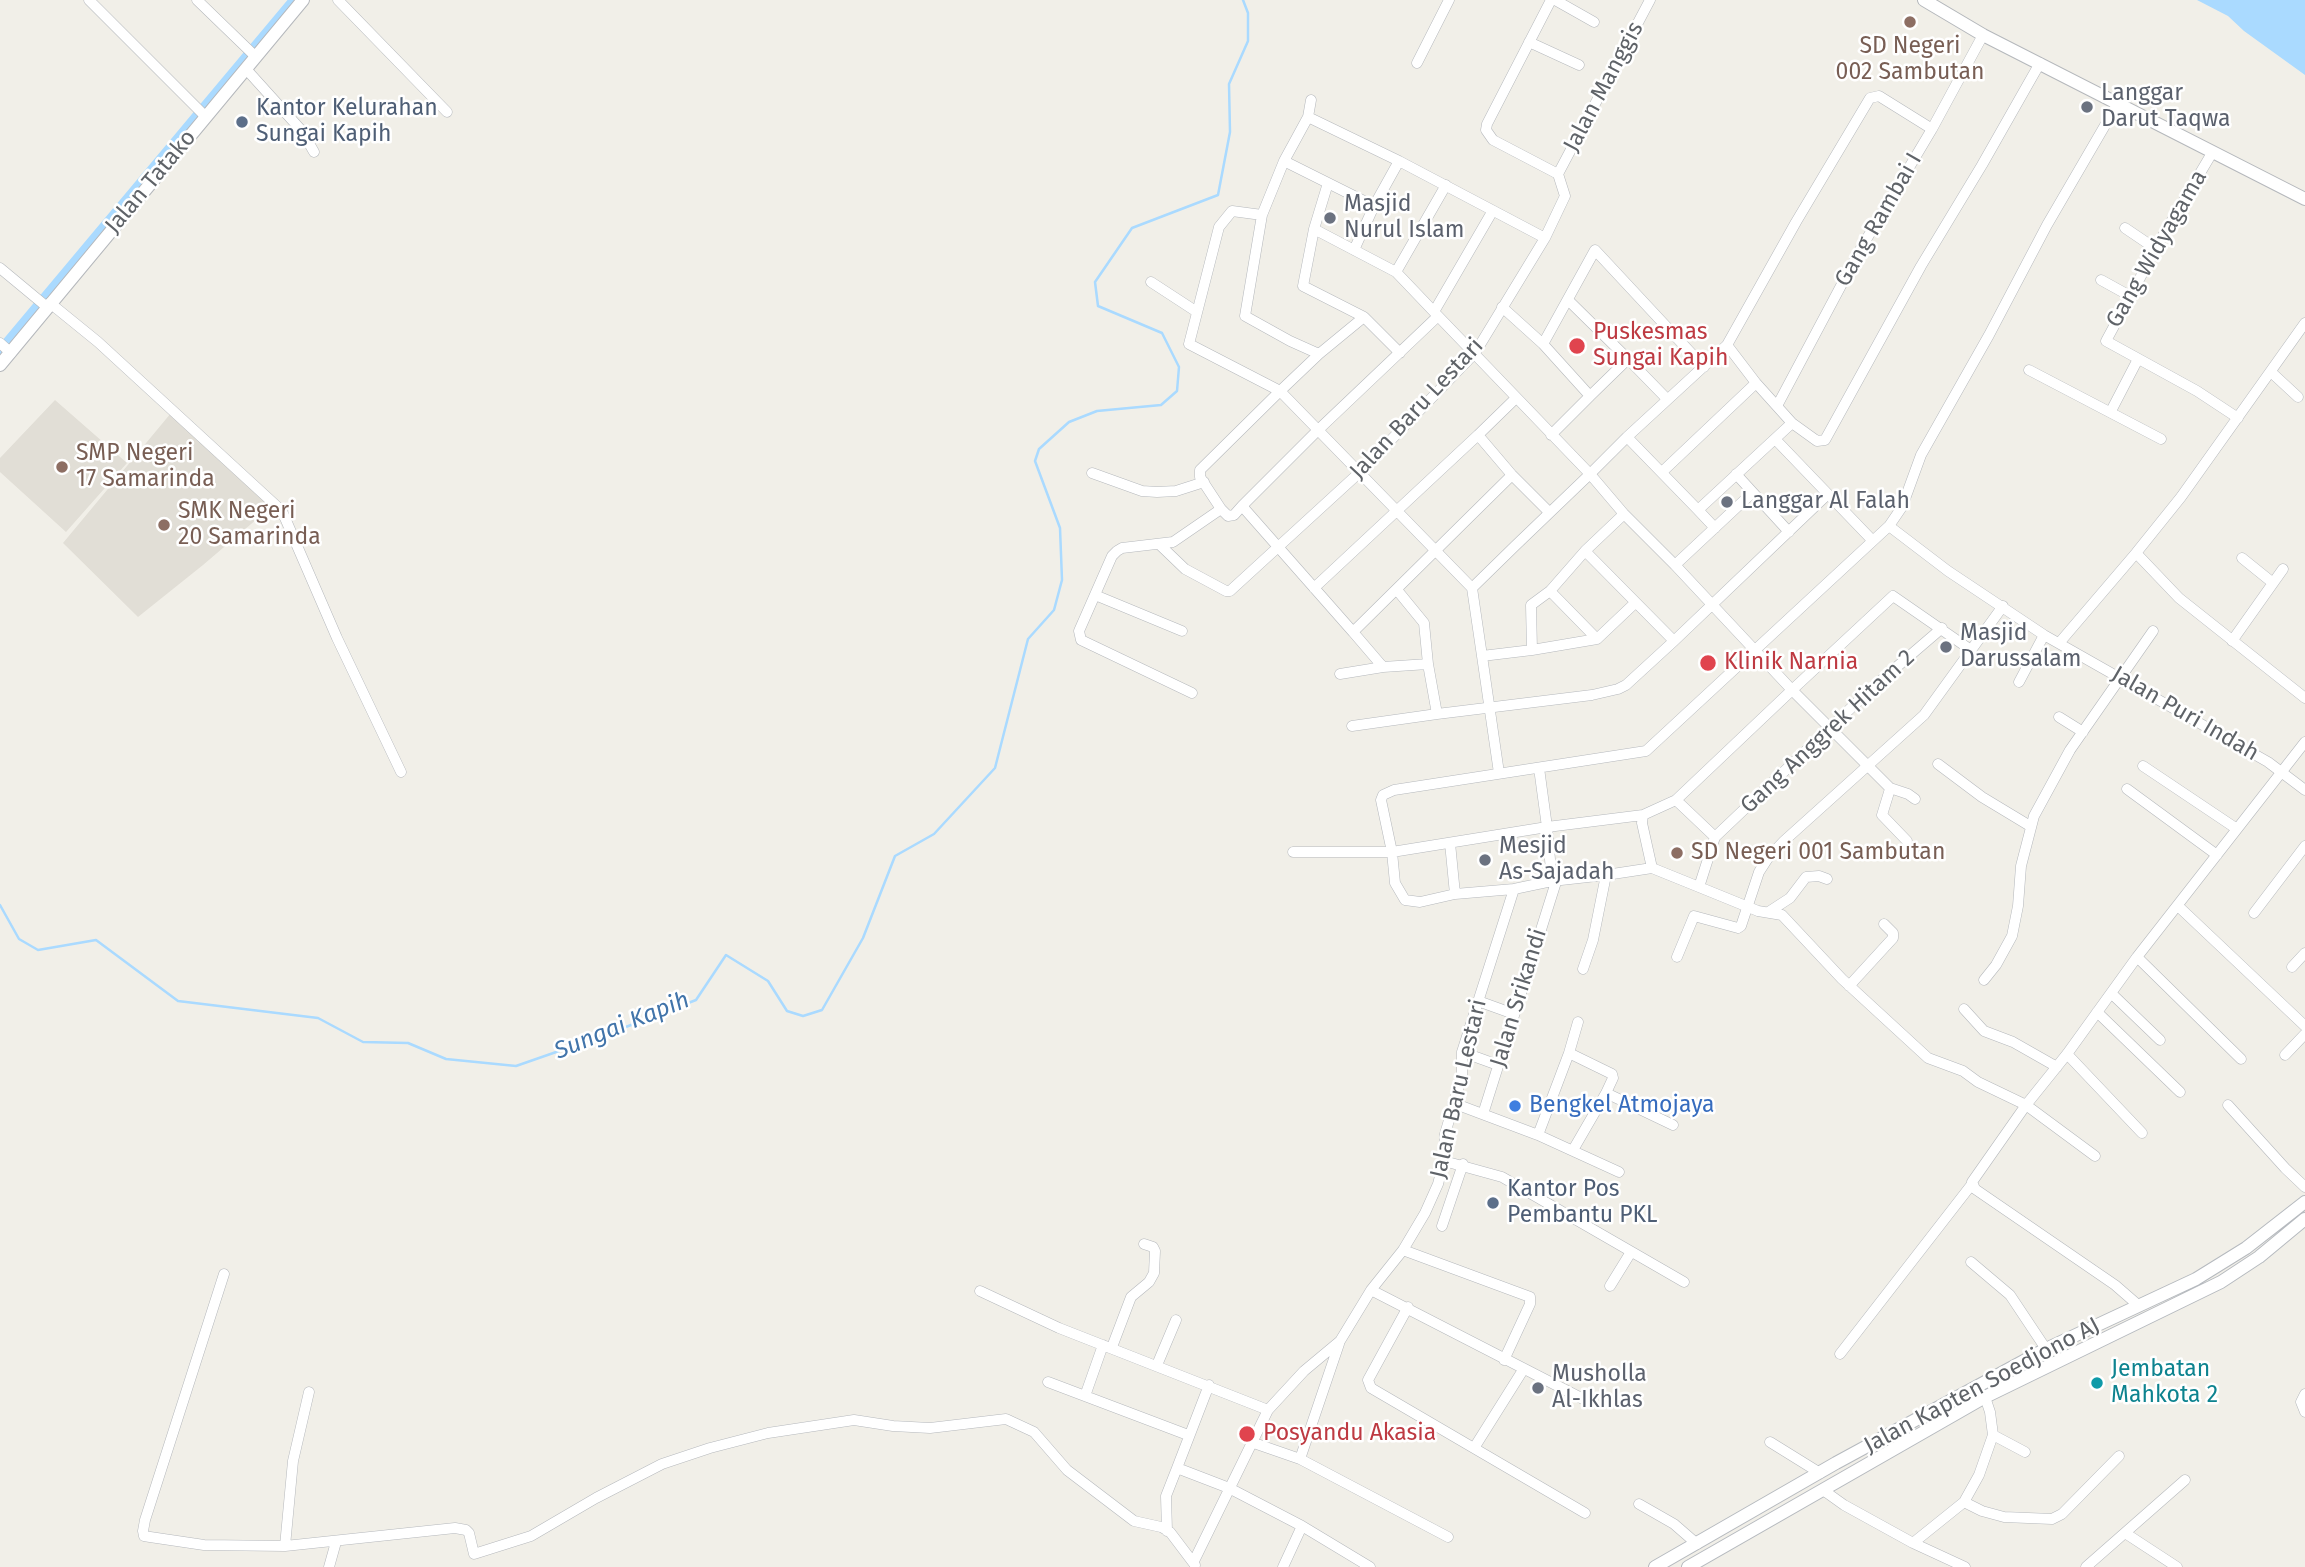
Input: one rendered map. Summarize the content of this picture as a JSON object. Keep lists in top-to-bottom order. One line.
{"streets":{"main road":["Jalan Tatako","Jalan Kapten Soedjono AJ"],"street":["Jalan Manggis","Gang Rambai I","Gang Widyagama","Jalan Baru Lestari","Jalan Puri Indah","Gang Anggrek Hitam 2","Jalan Srikandi"]},"crossings":[["Jalan Manggis","Jalan Baru Lestari"]],"water":["Sungai Kapih"],"places":["SD Negeri 002 Sambutan","Langgar Darut Taqwa","Kantor Kelurahan Sungai Kapih","Masjid Nurul Islam","Puskesmas Sungai Kapih","SMP Negeri 17 Samarinda","Langgar Al Falah","SMK Negeri 20 Samarinda","Masjid Darussalam","Klinik Narnia","SD Negeri 001 Sambutan","Mesjid As-Sajadah","Bengkel Atmojaya","Kantor Pos Pembantu PKL","Jembatan Mahkota 2","Musholla Al-Ikhlas","Posyandu Akasia"]}
